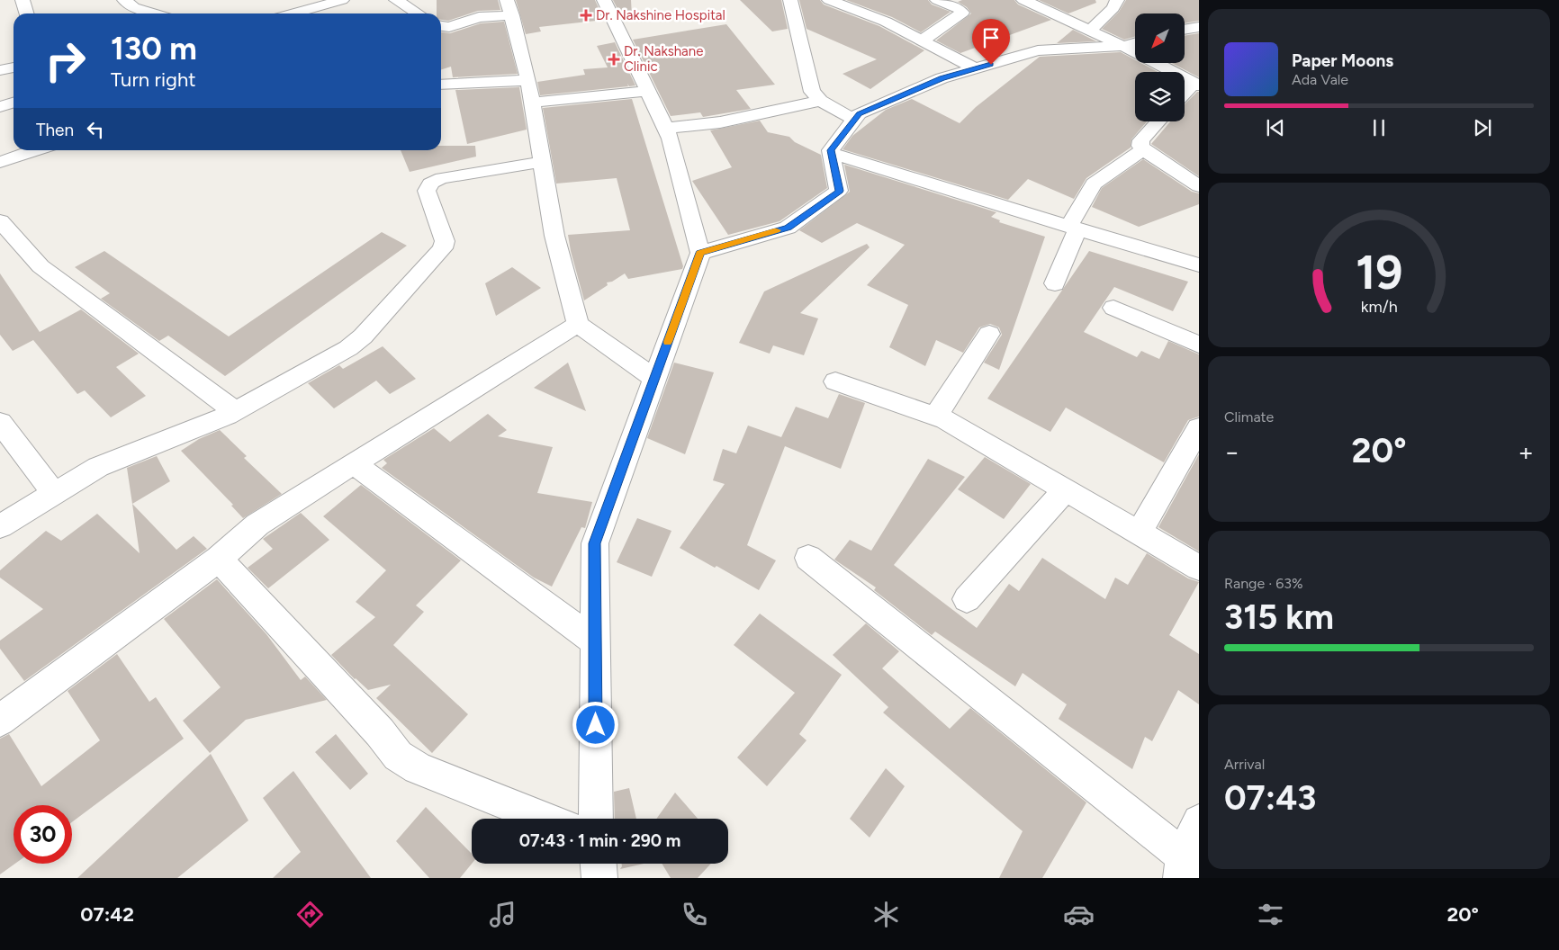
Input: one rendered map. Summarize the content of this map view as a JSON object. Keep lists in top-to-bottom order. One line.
{"places":{"health":["Dr. Nakshine Hospital","Dr. Nakshane Clinic"]},"north":"bottom left","page":{"turn":["130 m","Turn right"],"song":["Paper Moons","Ada Vale"],"then":"Then","tile":["Climate",["Range · 63%","315 km"],["Arrival","07:43"]],"heat":["−","20°","+"],"limit":"30","trip":"07:43 · 1 min · 290 m","tabs":["07:42","20°"],"gauge":["19","km/h"]}}
